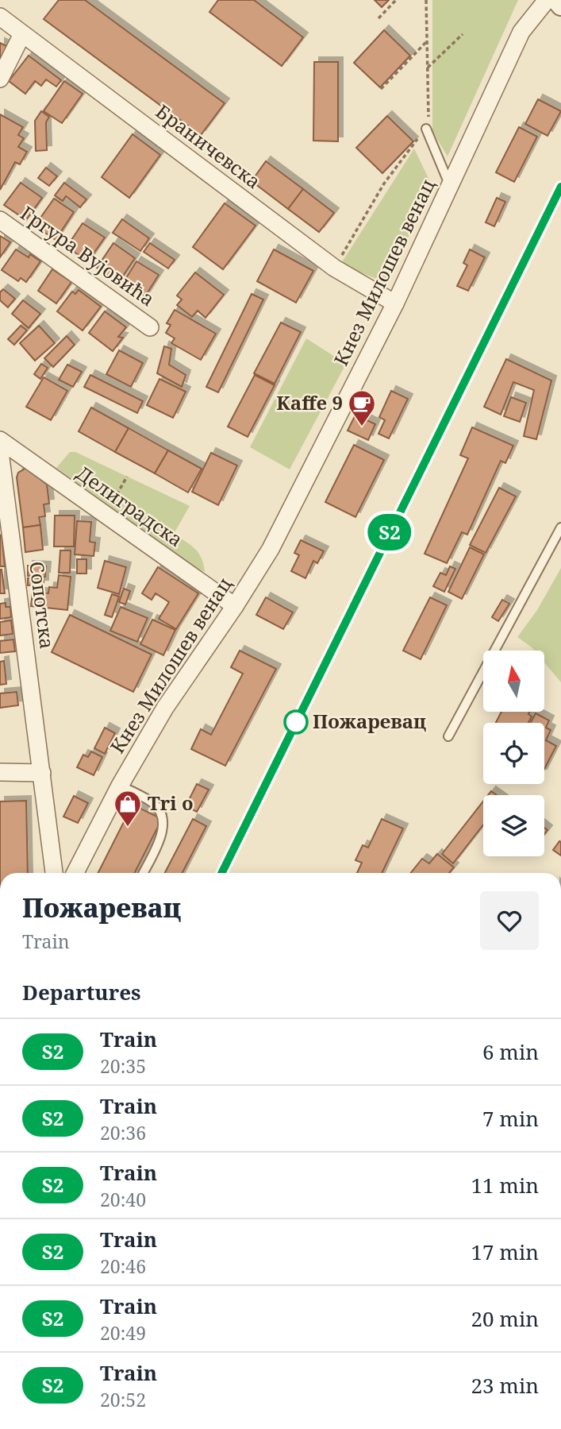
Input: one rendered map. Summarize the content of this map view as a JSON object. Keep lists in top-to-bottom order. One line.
{"streets":{"street":["Браничевска","Гргура Вујовића","Кнез Милошев венац","Делиградска","Сопотска"]},"crossings":[["Браничевска","Кнез Милошев венац"],["Кнез Милошев венац","Делиградска"],["Делиградска","Сопотска"]],"places":{"cafe":["Kaffe 9"],"other":["Пожаревац"],"shop":["Tri o"]},"north":"top","page":{"on_map":"S2","heading":[["Пожаревац","Train"],"Departures"],"list":[{"mark":"S2","name":"Train","note":"20:35","value":"6 min"},{"mark":"S2","name":"Train","note":"20:36","value":"7 min"},{"mark":"S2","name":"Train","note":"20:40","value":"11 min"},{"mark":"S2","name":"Train","note":"20:46","value":"17 min"},{"mark":"S2","name":"Train","note":"20:49","value":"20 min"},{"mark":"S2","name":"Train","note":"20:52","value":"23 min"}]}}
